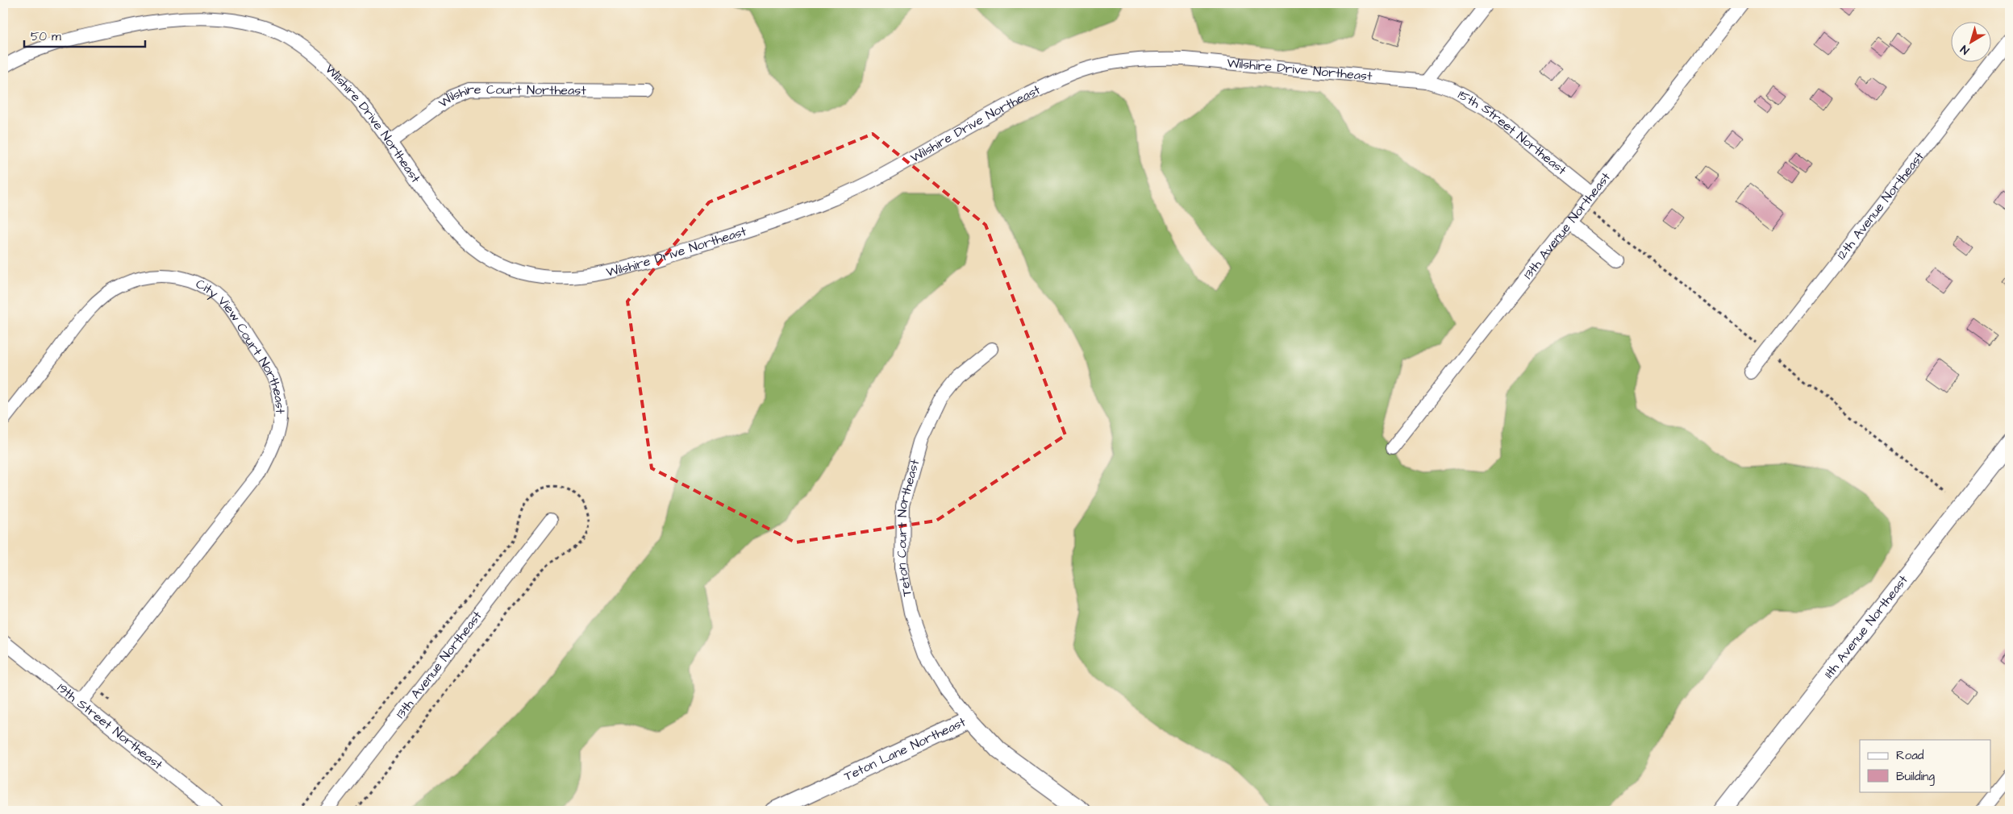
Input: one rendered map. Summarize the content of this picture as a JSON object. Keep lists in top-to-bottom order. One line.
{"streets":{"street":["Wilshire Drive Northeast","Wilshire Court Northeast","15th Street Northeast","12th Avenue Northeast","13th Avenue Northeast","City View Court Northeast","Teton Court Northeast","11th Avenue Northeast","19th Street Northeast","Teton Lane Northeast"]},"crossings":[["Wilshire Drive Northeast","Wilshire Court Northeast"],["Wilshire Drive Northeast","15th Street Northeast"],["15th Street Northeast","13th Avenue Northeast"],["City View Court Northeast","19th Street Northeast"],["Teton Court Northeast","Teton Lane Northeast"]],"legend":["Road","Building"],"scale_bar":"50 m","north":"bottom left"}
